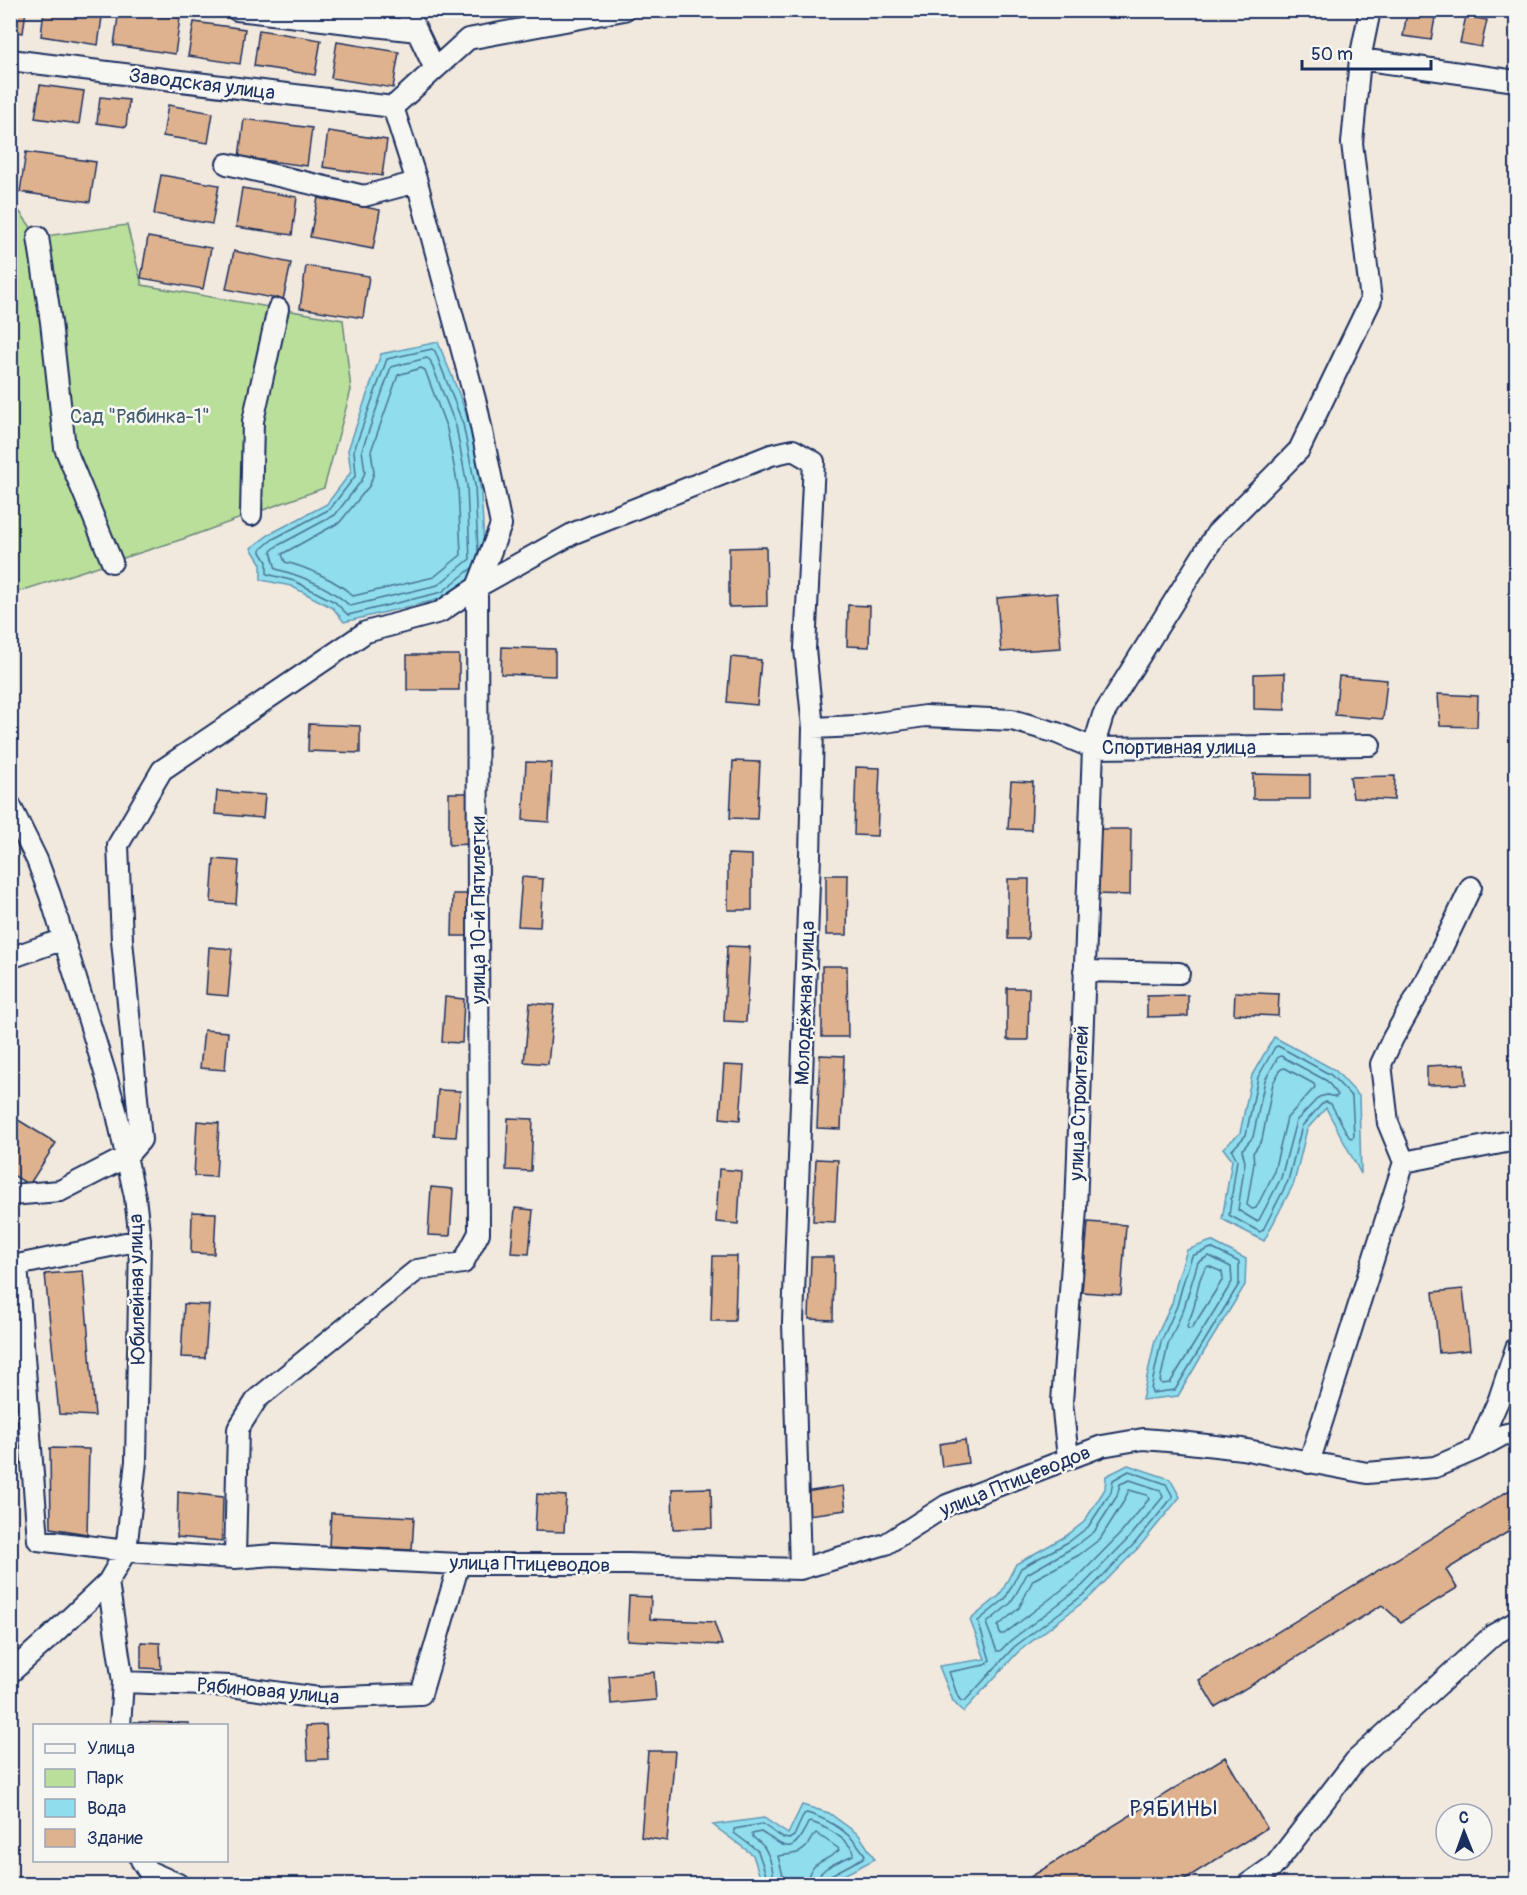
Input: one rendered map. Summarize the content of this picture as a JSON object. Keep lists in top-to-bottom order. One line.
{"streets":{"street":["Заводская улица","Спортивная улица","улица 10-й Пятилетки","Молодёжная улица","улица Строителей","Юбилейная улица","улица Птицеводов","Рябиновая улица"]},"crossings":[["Спортивная улица","Молодёжная улица"],["Спортивная улица","улица Строителей"],["улица 10-й Пятилетки","Молодёжная улица"],["улица 10-й Пятилетки","улица Птицеводов"],["Молодёжная улица","улица Птицеводов"],["улица Строителей","улица Птицеводов"],["Юбилейная улица","улица Птицеводов"],["улица Птицеводов","Рябиновая улица"]],"districts":["РЯБИНЫ"],"parks":["Сад \"Рябинка-1\""],"legend":["Улица","Парк","Вода","Здание"],"scale_bar":"50 m","north":"top"}
